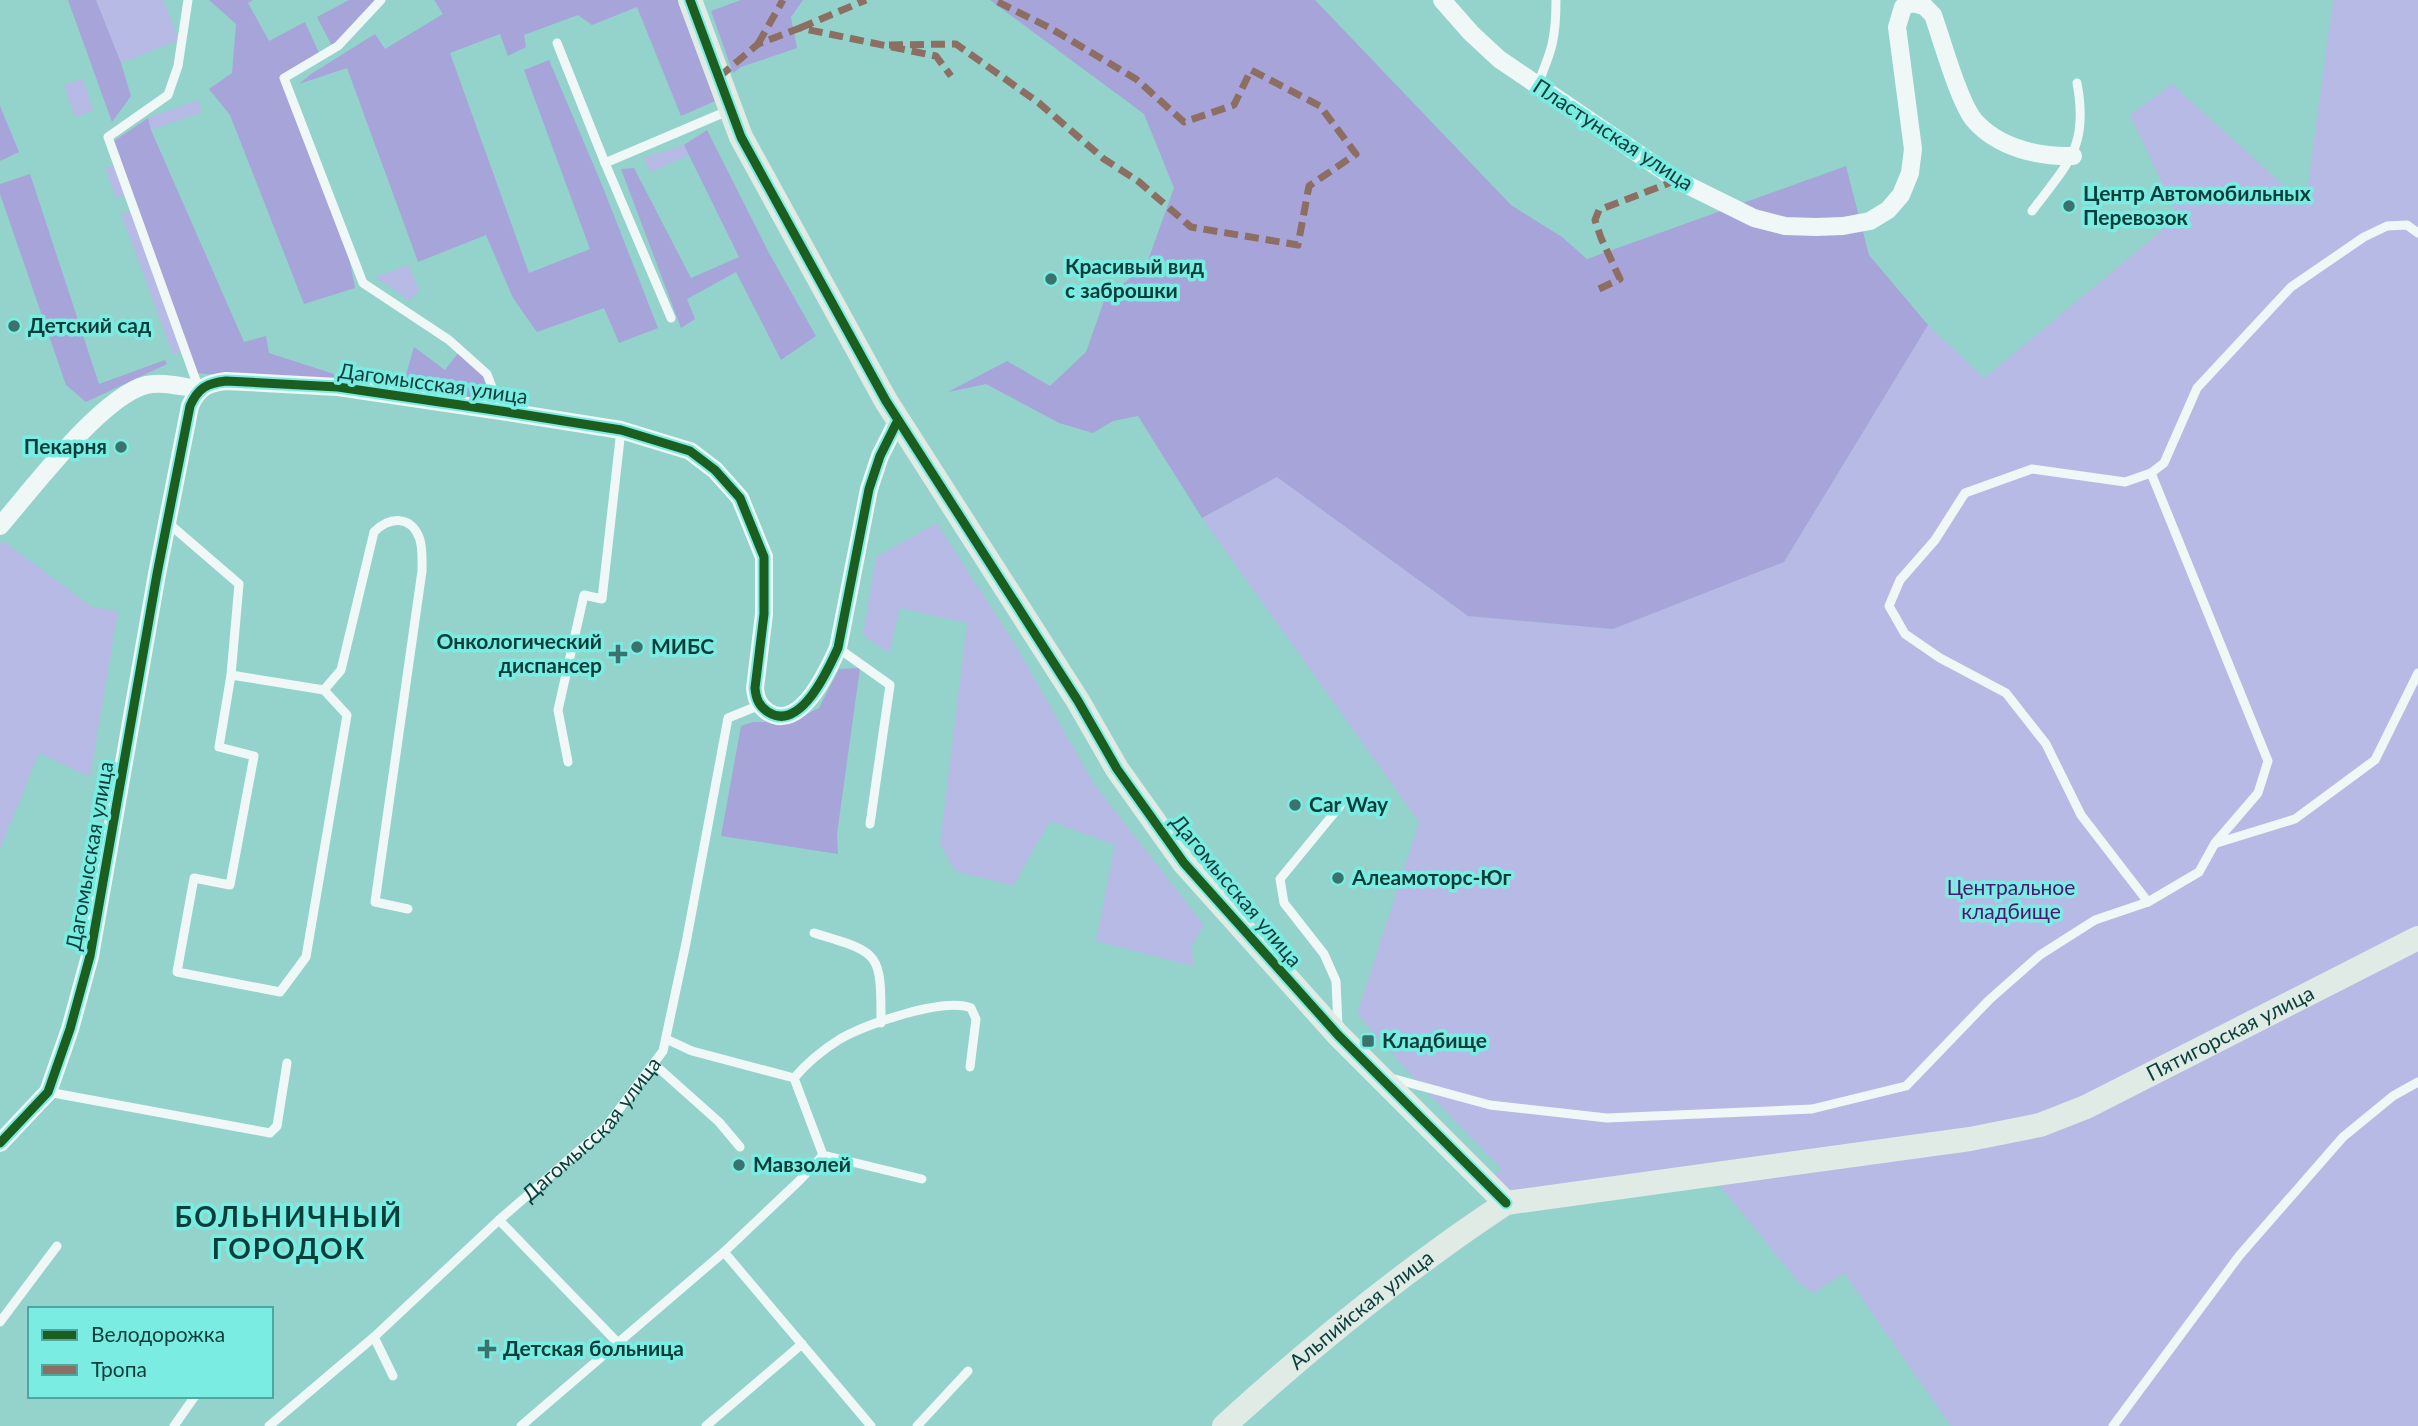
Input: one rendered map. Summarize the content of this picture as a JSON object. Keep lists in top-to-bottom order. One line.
{"streets":{"street":["Пластунская улица","Дагомысская улица","Пятигорская улица","Альпийская улица"]},"crossings":[["Дагомысская улица","Пятигорская улица"],["Дагомысская улица","Альпийская улица"],["Пятигорская улица","Альпийская улица"]],"districts":["БОЛЬНИЧНЫЙ ГОРОДОК"],"parks":["Центральное кладбище"],"places":{"other":["Центр Автомобильных Перевозок","Красивый вид с заброшки","Детский сад","Пекарня","МИБС","Car Way","Алеамоторс-Юг","Мавзолей"],"health":["Онкологический диспансер","Детская больница"],"transit":["Кладбище"]},"legend":["Велодорожка","Тропа"]}
